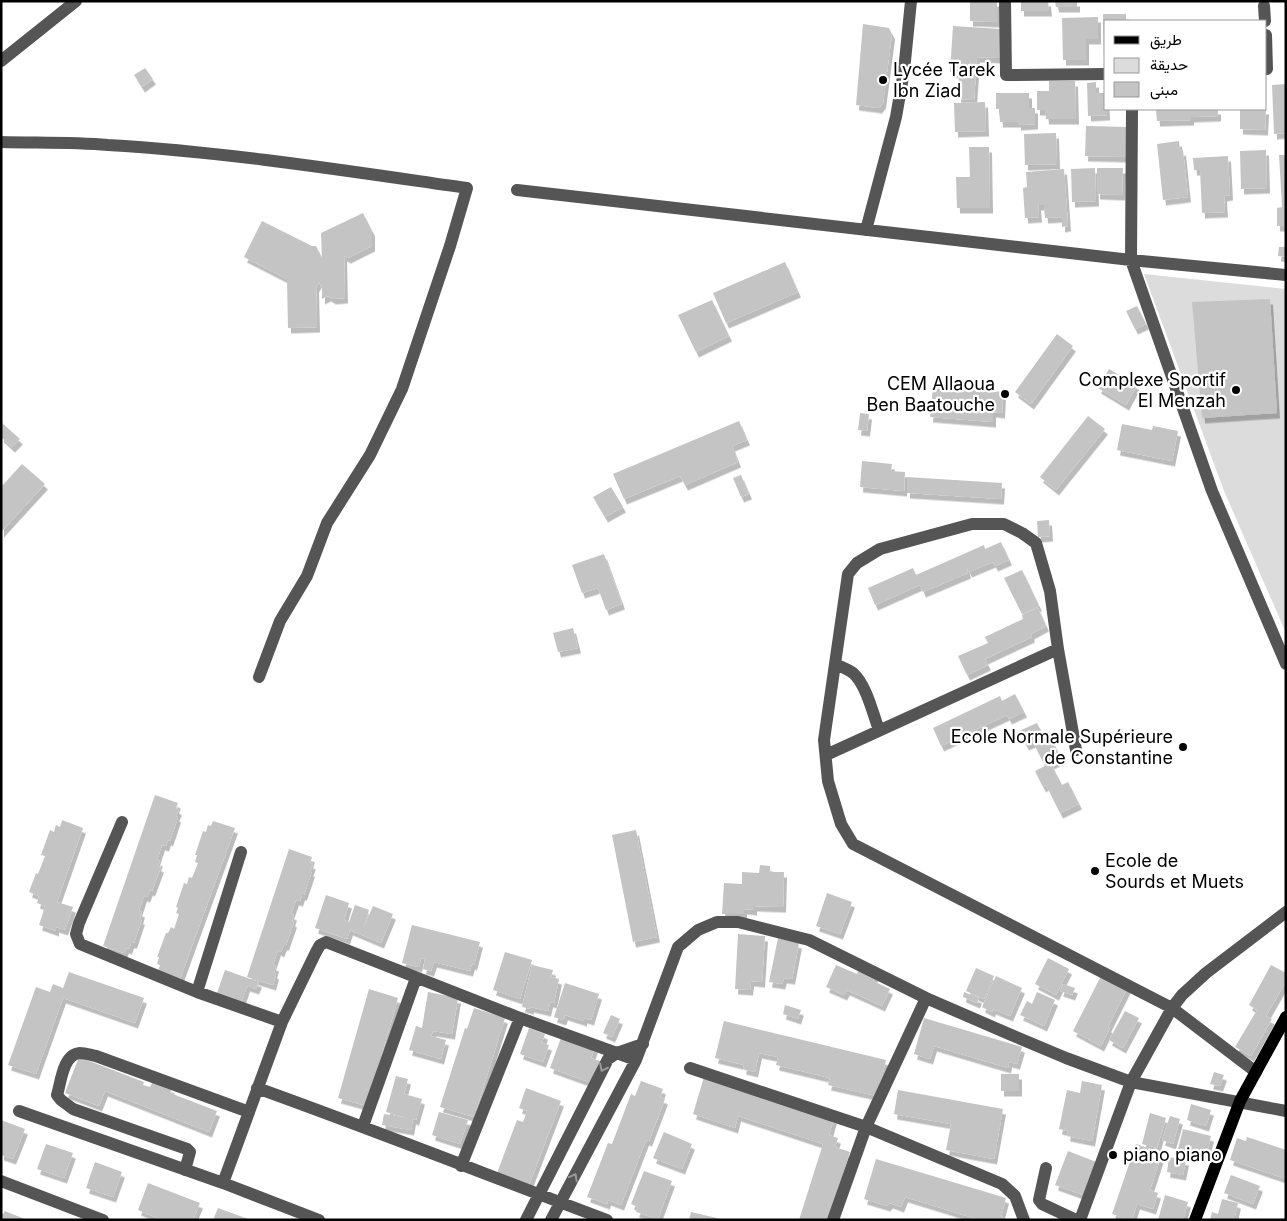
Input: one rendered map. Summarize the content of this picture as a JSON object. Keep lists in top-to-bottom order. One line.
{"places":["Lycée Tarek Ibn Ziad","Complexe Sportif El Menzah","CEM Allaoua Ben Baatouche","Ecole Normale Supérieure de Constantine","Ecole de Sourds et Muets","piano piano"],"legend":["طريق","حديقة","مبنى"]}
